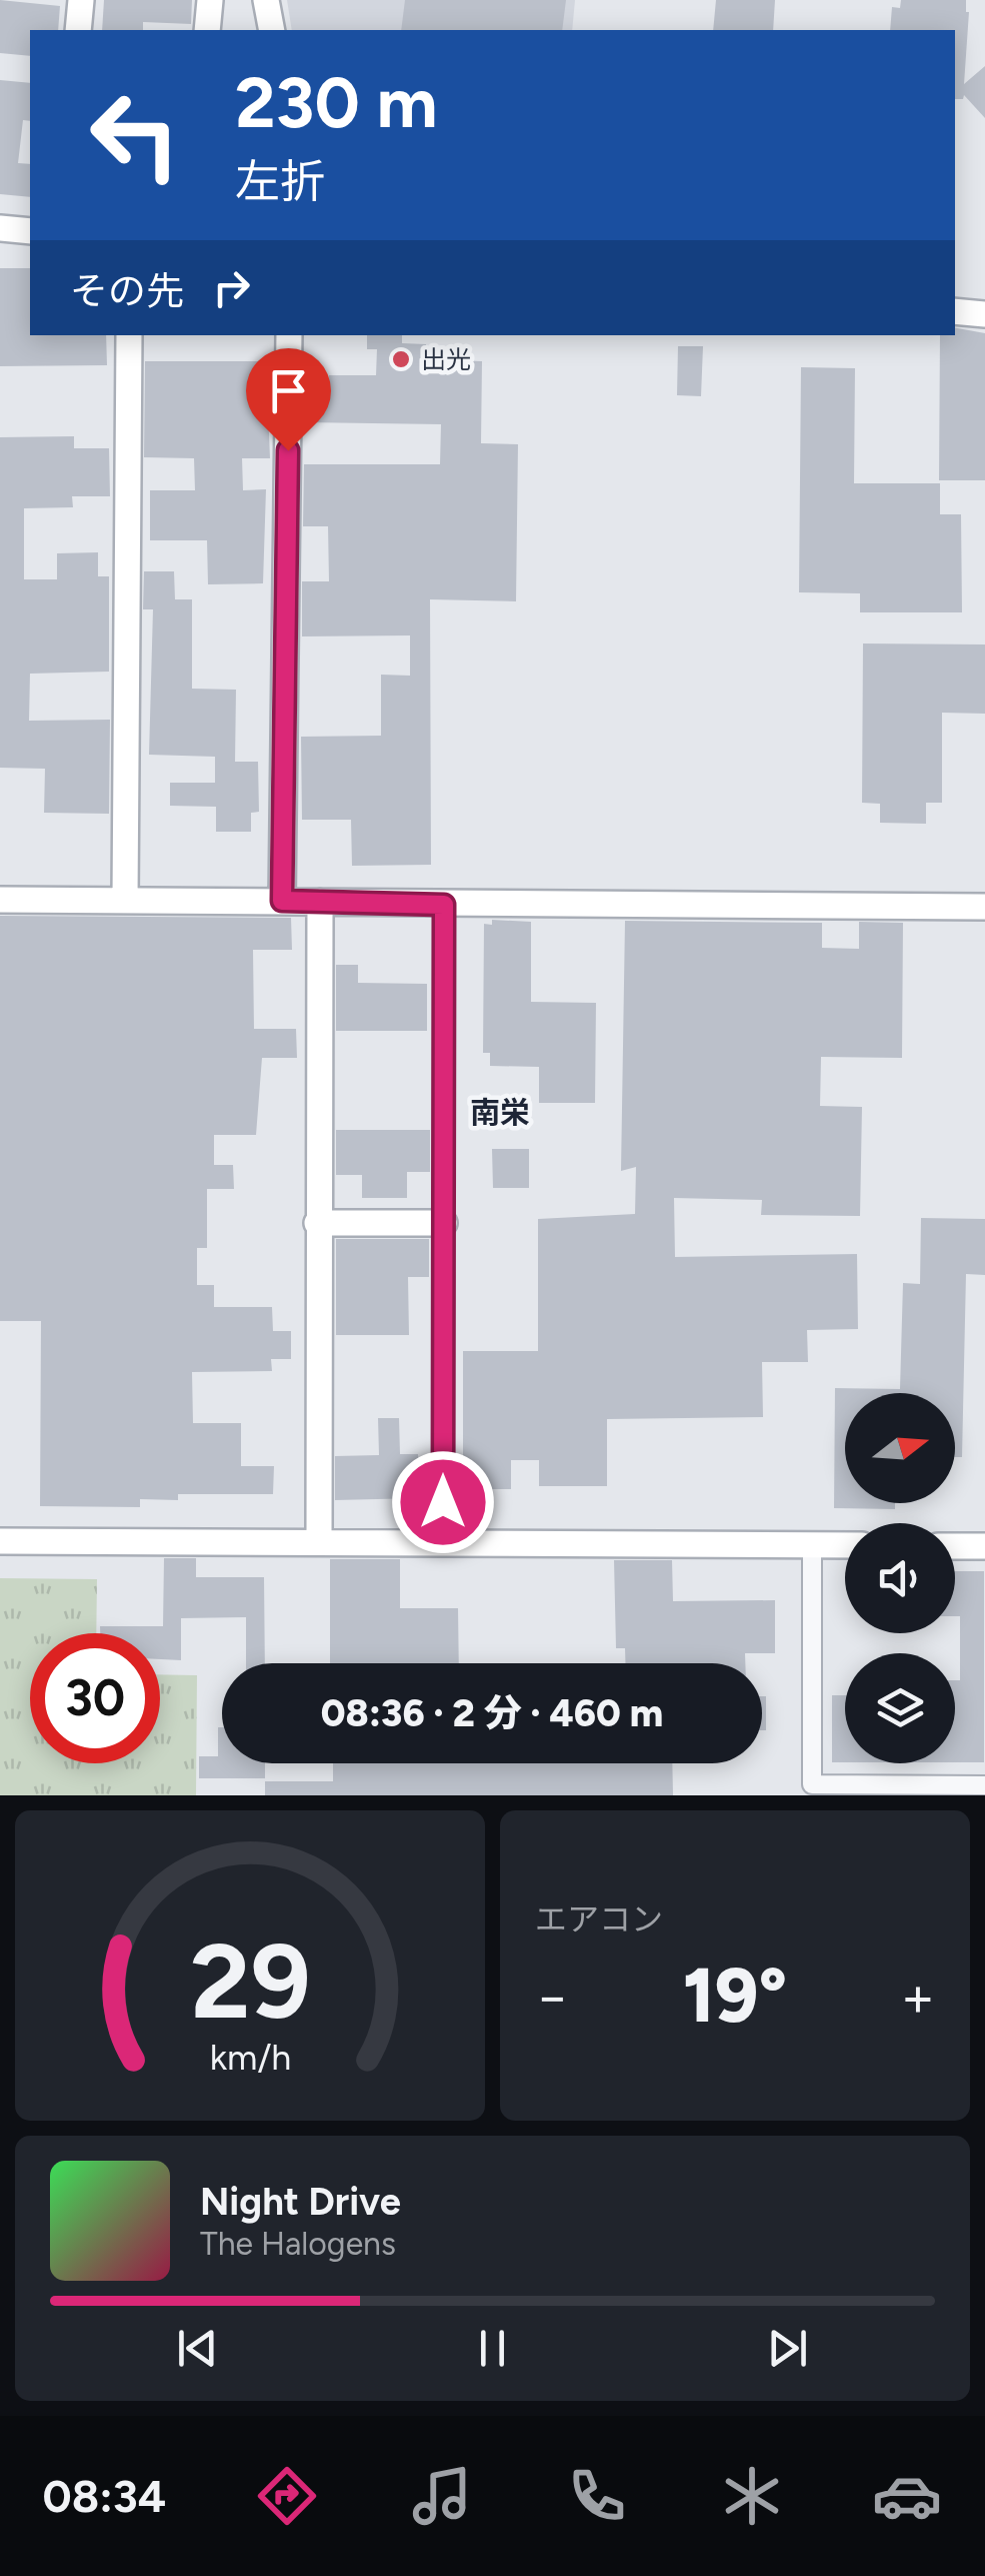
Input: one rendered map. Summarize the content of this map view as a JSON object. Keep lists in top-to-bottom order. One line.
{"districts":["南栄"],"places":["出光"],"north":"right","page":{"turn":["230 m","左折"],"then":"その先","limit":"30","trip":"08:36 · 2 分 · 460 m","tile":"エアコン","heat":["−","19°","+"],"song":["Night Drive","The Halogens"],"tabs":"08:34","gauge":["29","km/h"]}}
